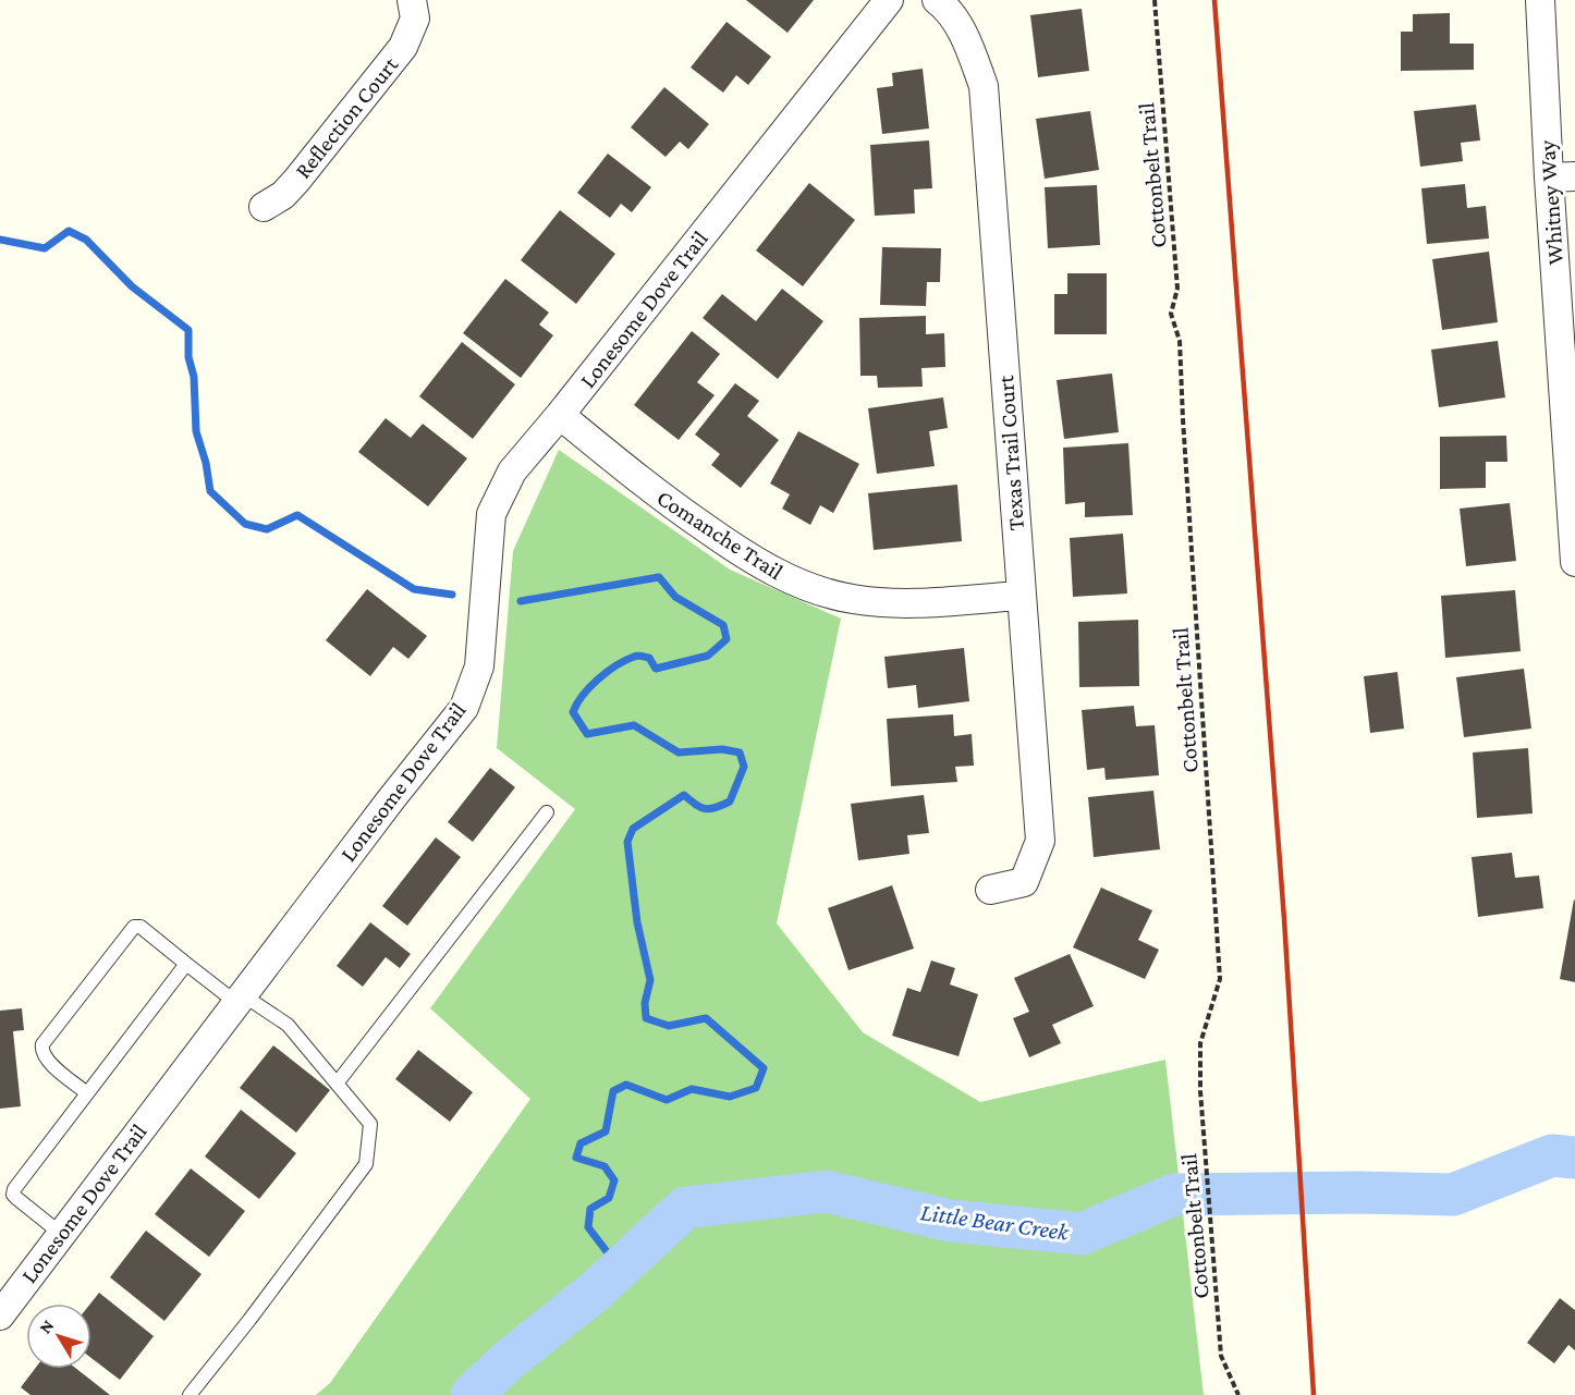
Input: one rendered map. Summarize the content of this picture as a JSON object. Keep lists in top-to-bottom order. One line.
{"streets":{"street":["Reflection Court","Whitney Way","Lonesome Dove Trail","Texas Trail Court","Comanche Trail"],"path":["Cottonbelt Trail"]},"crossings":[["Lonesome Dove Trail","Comanche Trail"],["Texas Trail Court","Comanche Trail"]],"water":["Little Bear Creek"],"north":"top left"}
